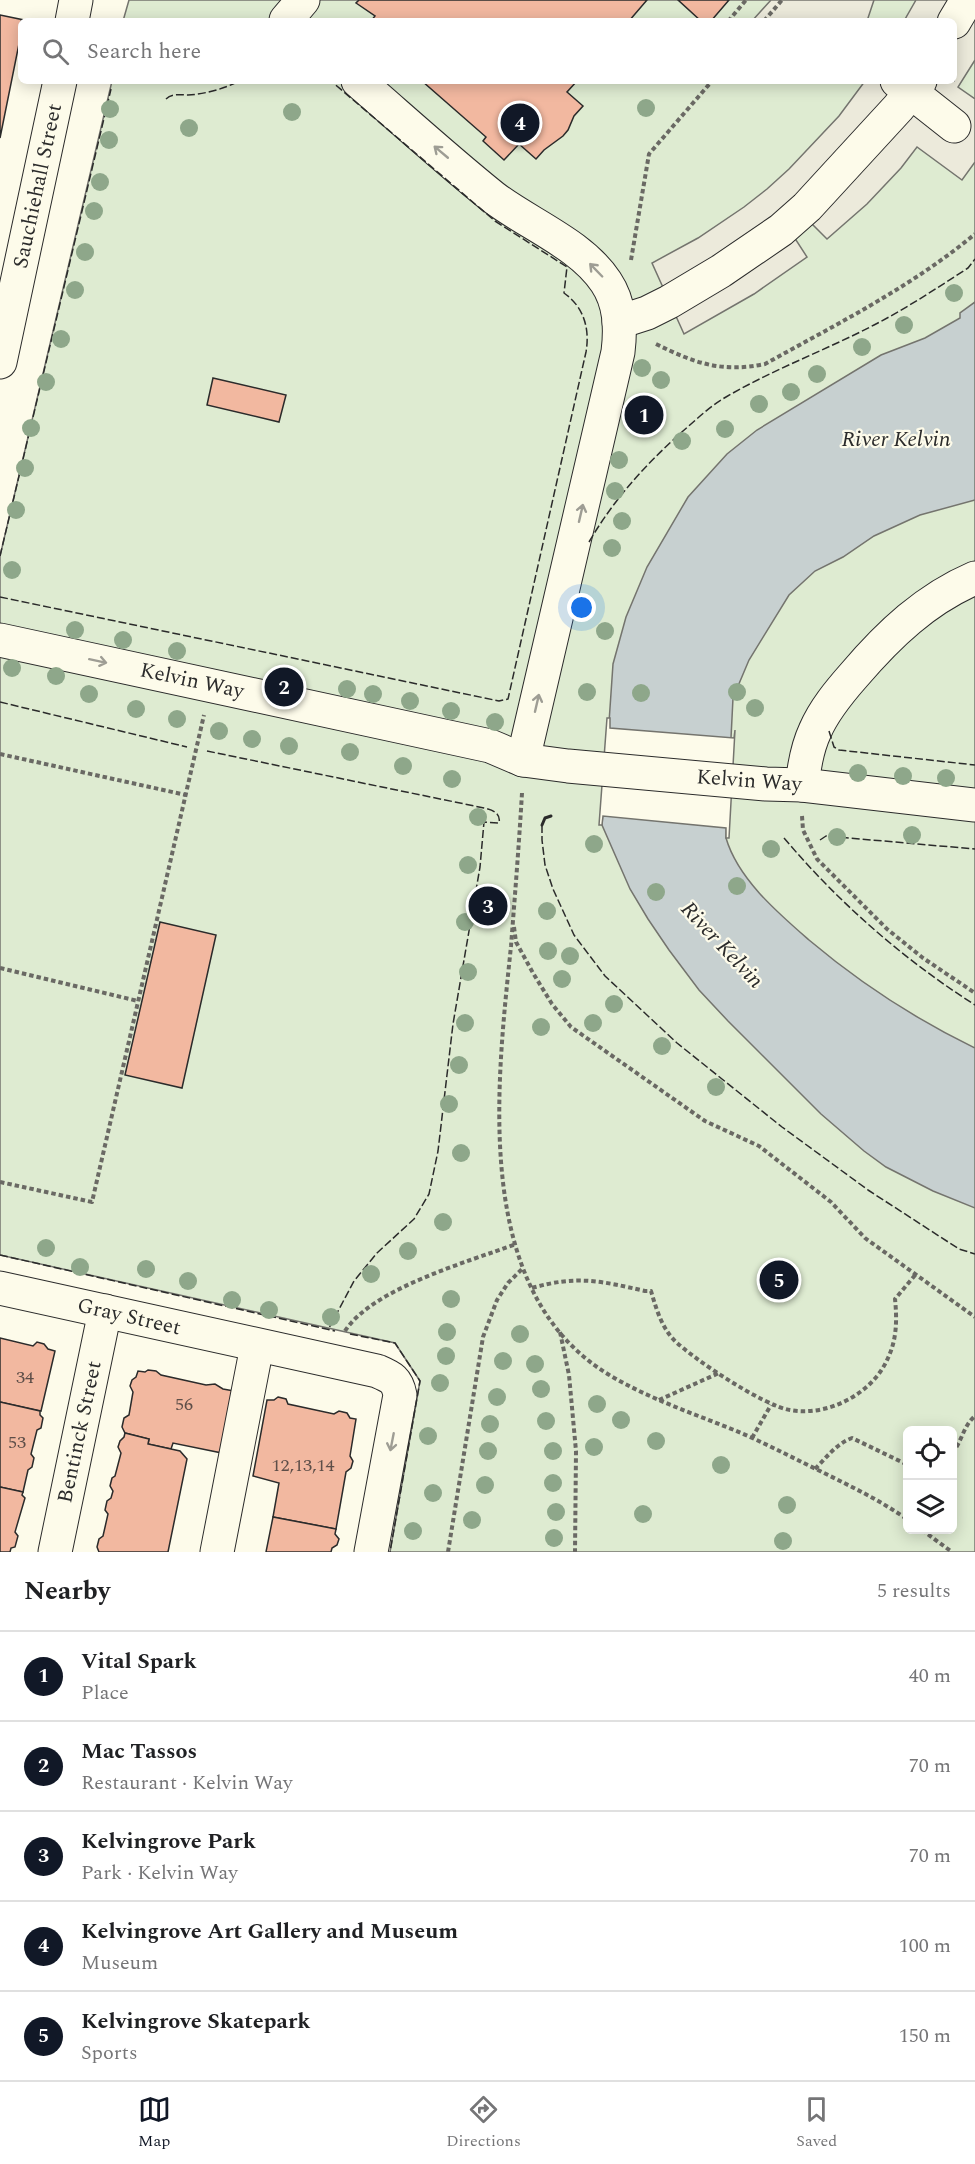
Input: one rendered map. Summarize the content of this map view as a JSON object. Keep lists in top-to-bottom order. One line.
{"streets":{"street":["Sauchiehall Street","Kelvin Way","Gray Street","Bentinck Street"]},"crossings":[["Gray Street","Bentinck Street"]],"water":["River Kelvin"],"house_numbers":["34","56","53","12,13,14"],"page":{"search":"Search here","pins":["4","1","2","3","5"],"heading":["Nearby","5 results"],"list":[{"mark":"1","name":"Vital Spark","note":"Place","value":"40 m"},{"mark":"2","name":"Mac Tassos","note":"Restaurant · Kelvin Way","value":"70 m"},{"mark":"3","name":"Kelvingrove Park","note":"Park · Kelvin Way","value":"70 m"},{"mark":"4","name":"Kelvingrove Art Gallery and Museum","note":"Museum","value":"100 m"},{"mark":"5","name":"Kelvingrove Skatepark","note":"Sports","value":"150 m"}],"nav":["Map","Directions","Saved"]}}
